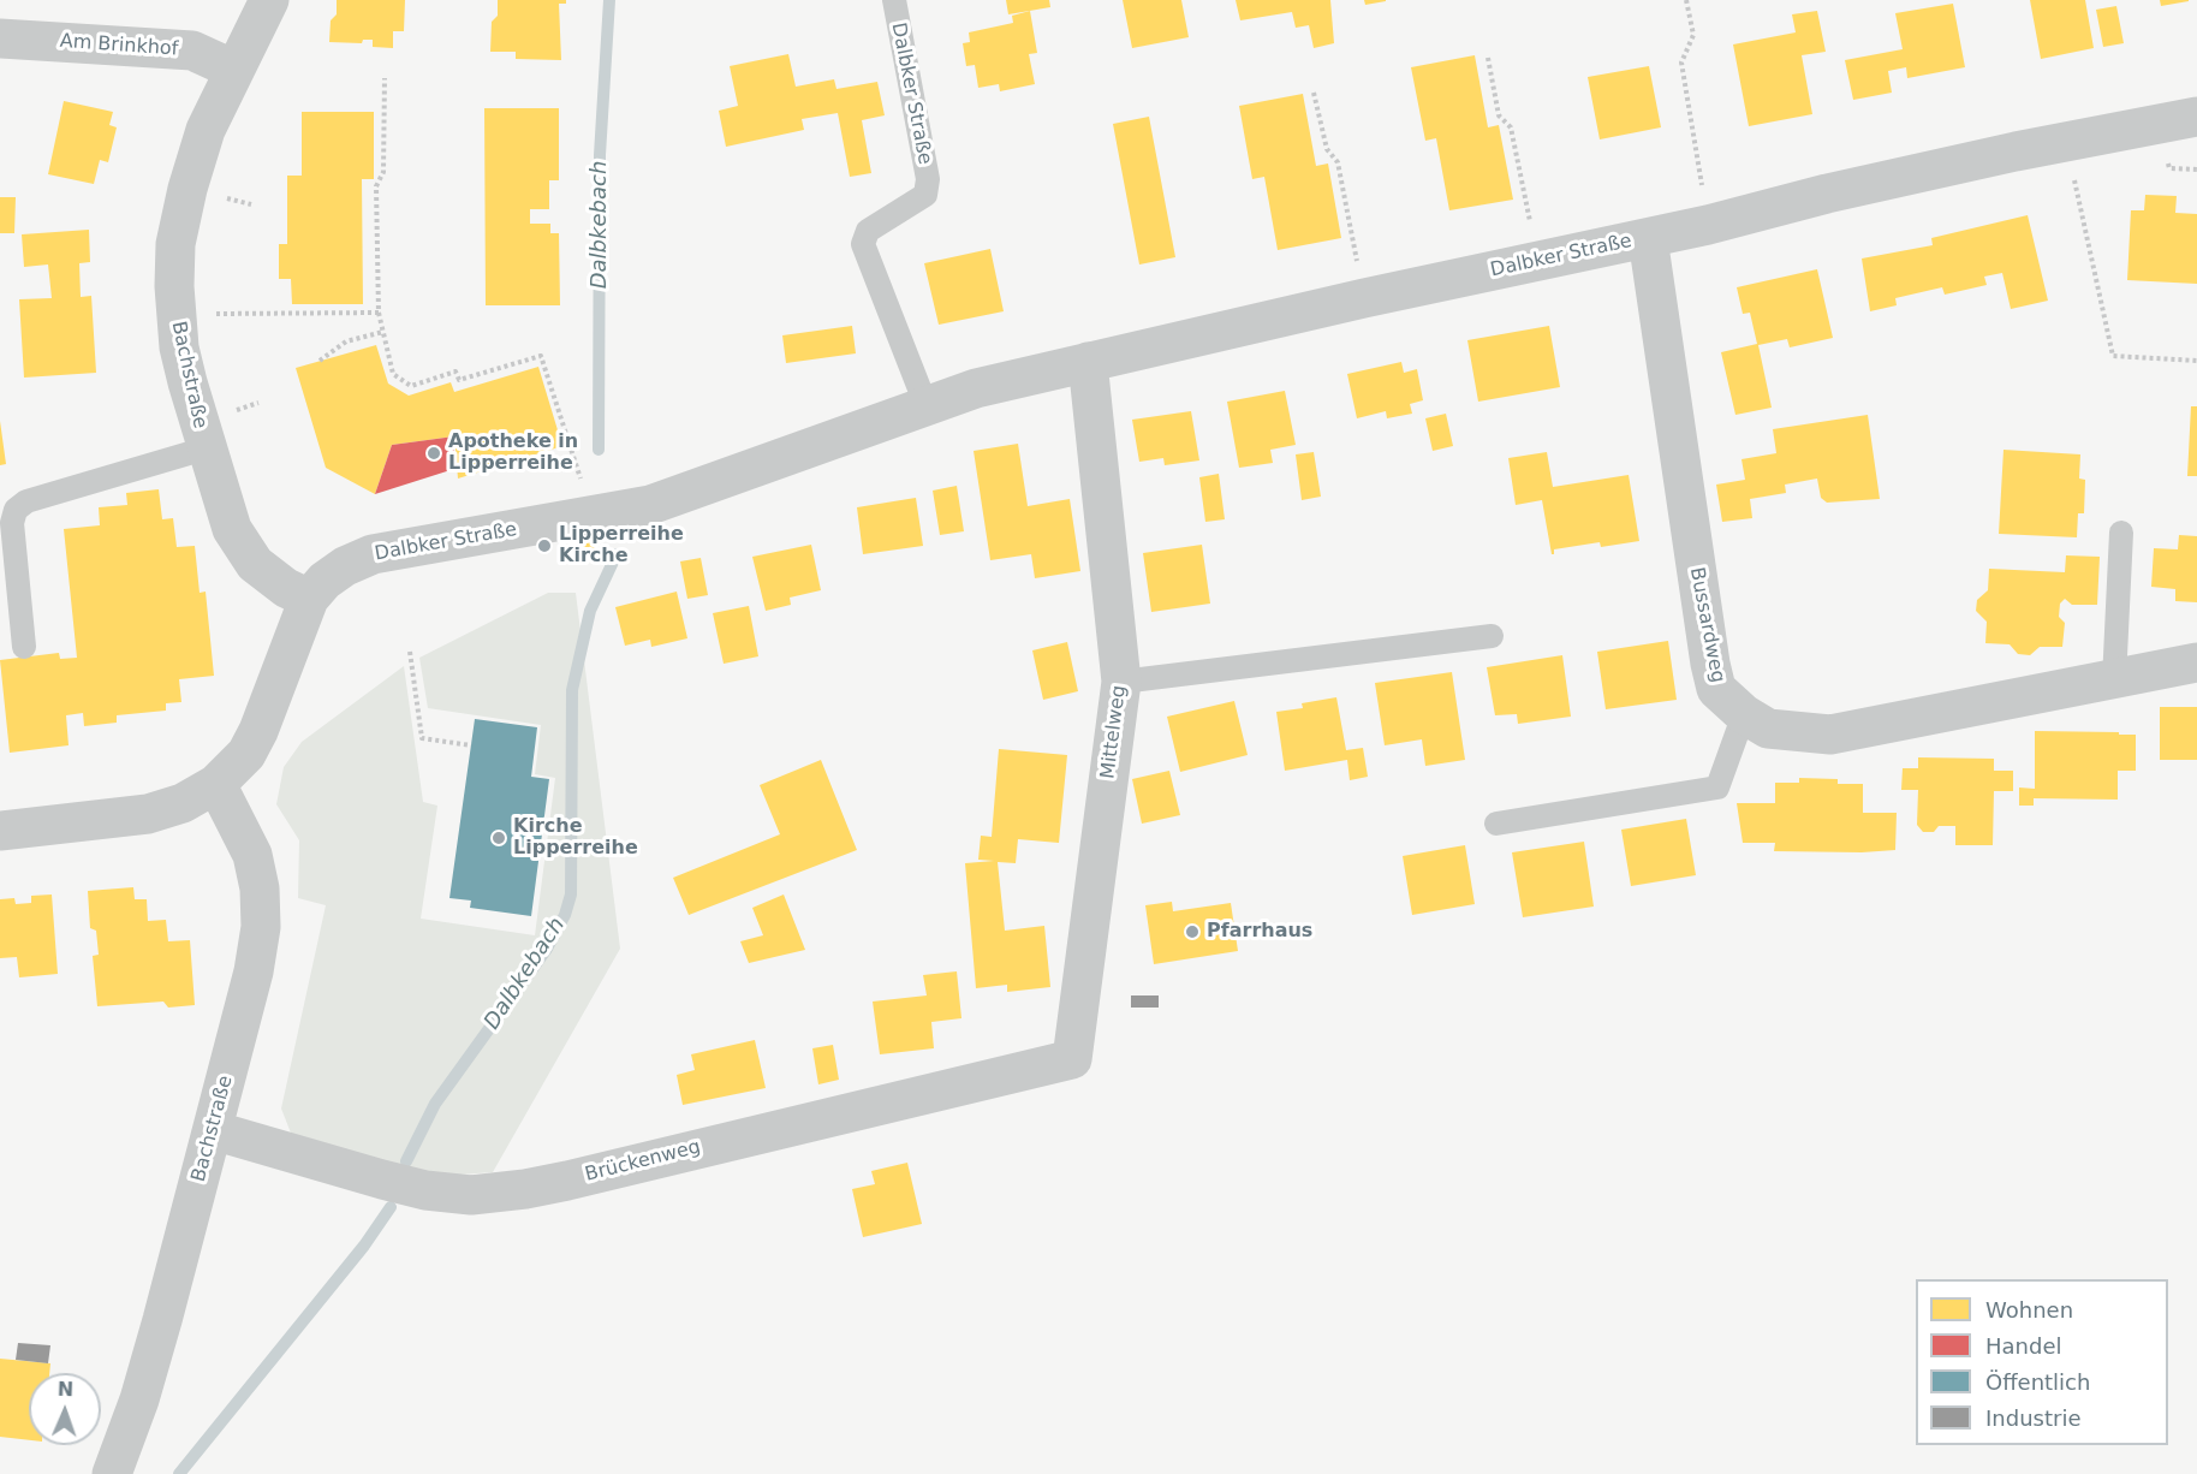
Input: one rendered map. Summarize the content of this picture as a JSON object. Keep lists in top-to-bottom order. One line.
{"streets":{"street":["Am Brinkhof","Dalbker Straße","Bachstraße","Bussardweg","Mittelweg","Brückenweg"]},"crossings":[["Am Brinkhof","Bachstraße"],["Dalbker Straße","Bachstraße"],["Dalbker Straße","Bussardweg"],["Dalbker Straße","Mittelweg"],["Bachstraße","Brückenweg"],["Mittelweg","Brückenweg"]],"water":["Dalbkebach"],"places":["Apotheke in Lipperreihe","Lipperreihe Kirche","Kirche Lipperreihe","Pfarrhaus"],"legend":["Wohnen","Handel","Öffentlich","Industrie"],"north":"top"}
